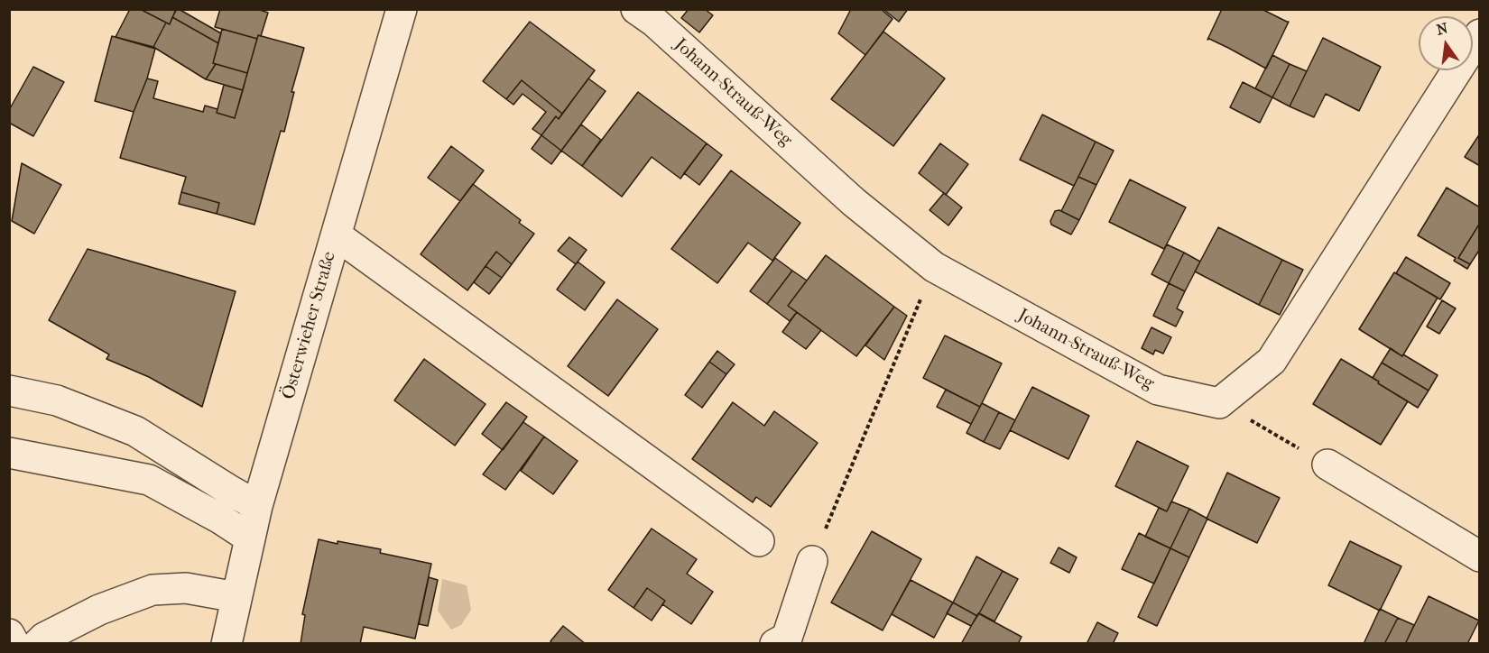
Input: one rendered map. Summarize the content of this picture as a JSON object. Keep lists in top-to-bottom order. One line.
{"streets":{"street":["Johann-Strauß-Weg","Österwieher Straße"]},"north":"top"}
